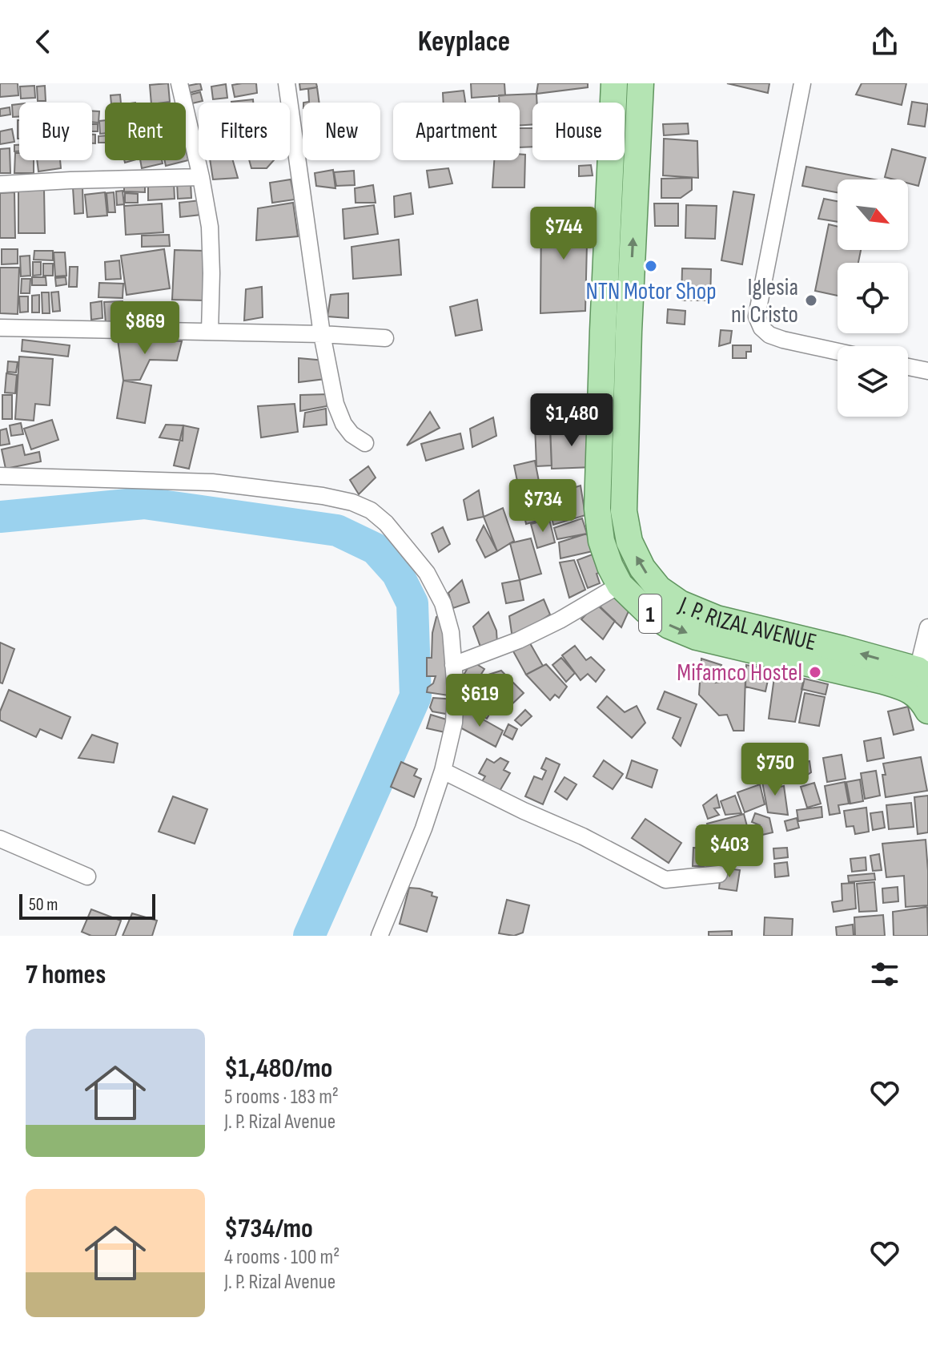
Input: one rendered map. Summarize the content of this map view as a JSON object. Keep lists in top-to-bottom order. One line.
{"streets":{"main road":["1","J. P. RIZAL AVENUE"]},"places":["NTN Motor Shop","Iglesia ni Cristo","Mifamco Hostel"],"scale_bar":"50 m","north":"bottom right","page":{"header":"Keyplace","chip":["Buy","Rent","Filters","New","Apartment","House"],"price":["$744","$869","$1,480","$734","$619","$750","$403"],"scale":"50 m","heading":"7 homes","list":[{"name":"$1,480/mo","note":"5 rooms · 183 m² · J. P. Rizal Avenue"},{"name":"$734/mo","note":"4 rooms · 100 m² · J. P. Rizal Avenue"}]}}
